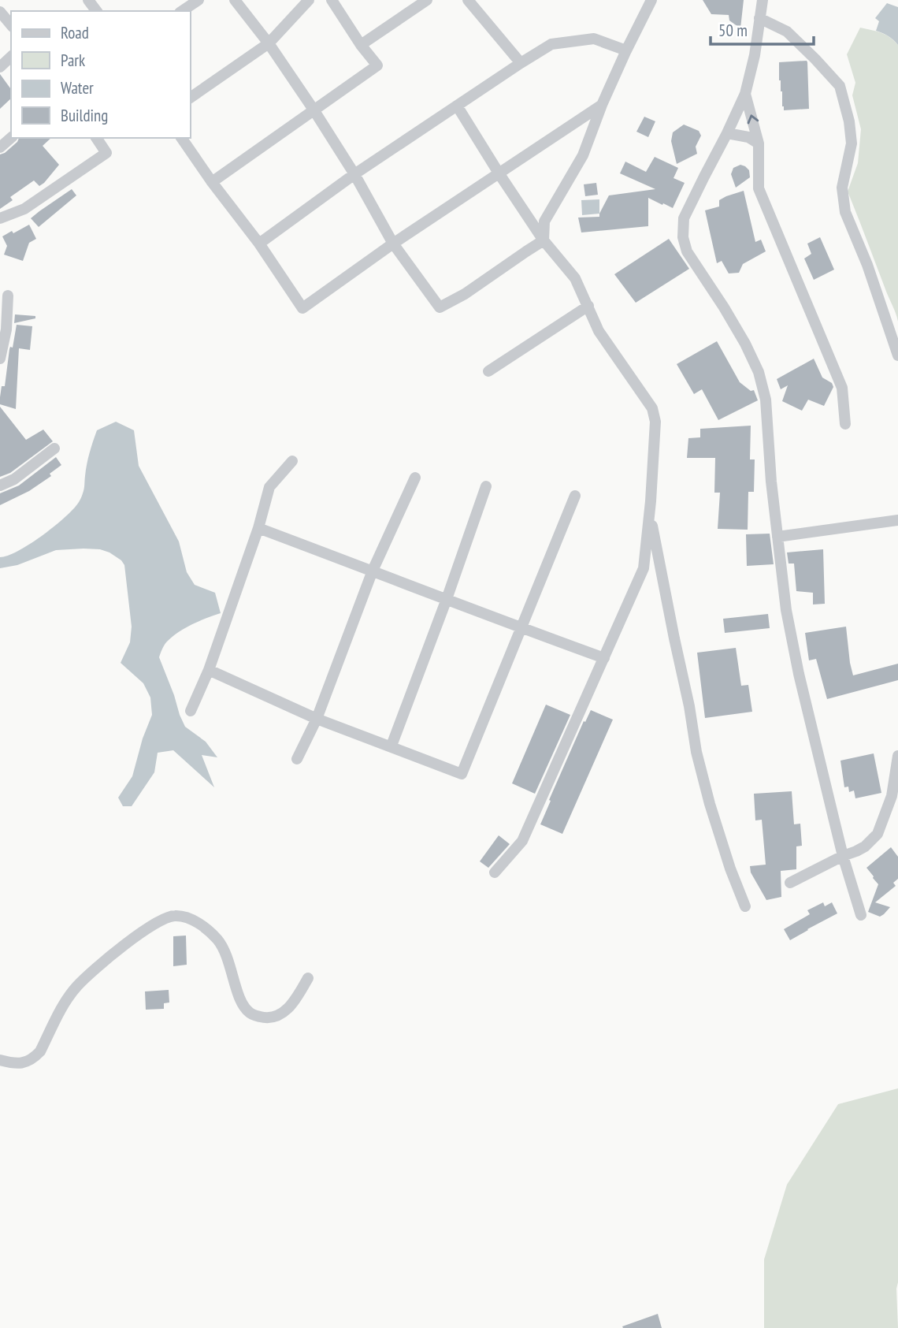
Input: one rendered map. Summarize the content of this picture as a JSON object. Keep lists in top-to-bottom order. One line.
{"legend":["Road","Park","Water","Building"],"scale_bar":"50 m"}
